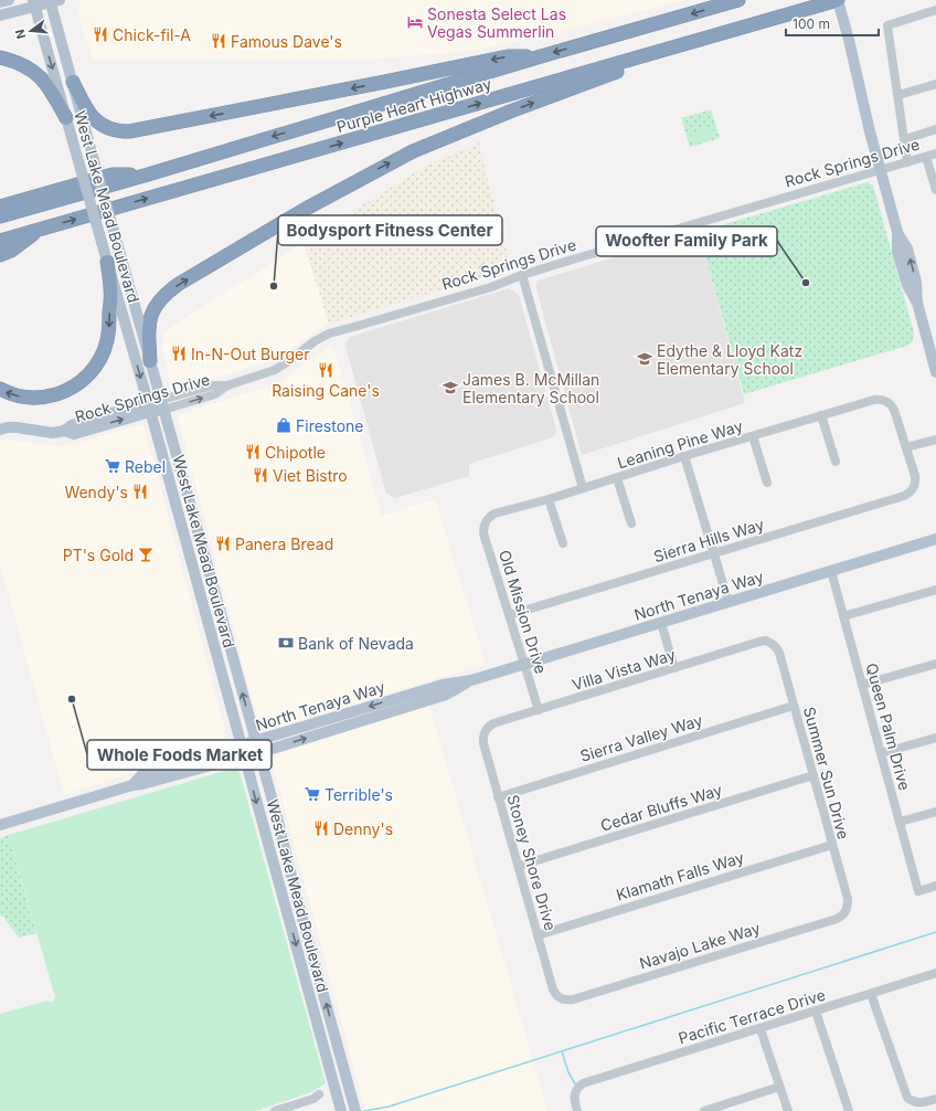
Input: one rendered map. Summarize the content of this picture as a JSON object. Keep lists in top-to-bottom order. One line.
{"streets":{"highway":["Purple Heart Highway"],"main road":["Rock Springs Drive","West Lake Mead Boulevard","North Tenaya Way"],"street":["Leaning Pine Way","Sierra Hills Way","Old Mission Drive","Villa Vista Way","Queen Palm Drive","Sierra Valley Way","Summer Sun Drive","Cedar Bluffs Way","Stoney Shore Drive","Klamath Falls Way","Navajo Lake Way","Pacific Terrace Drive"]},"crossings":[["Rock Springs Drive","West Lake Mead Boulevard"],["West Lake Mead Boulevard","North Tenaya Way"],["Leaning Pine Way","Sierra Hills Way"],["Leaning Pine Way","Old Mission Drive"],["Sierra Hills Way","Old Mission Drive"],["North Tenaya Way","Old Mission Drive"],["North Tenaya Way","Queen Palm Drive"],["Old Mission Drive","Villa Vista Way"],["Villa Vista Way","Summer Sun Drive"],["Villa Vista Way","Stoney Shore Drive"],["Sierra Valley Way","Summer Sun Drive"],["Sierra Valley Way","Stoney Shore Drive"],["Summer Sun Drive","Cedar Bluffs Way"],["Summer Sun Drive","Klamath Falls Way"],["Summer Sun Drive","Navajo Lake Way"],["Cedar Bluffs Way","Stoney Shore Drive"],["Stoney Shore Drive","Klamath Falls Way"],["Stoney Shore Drive","Navajo Lake Way"]],"places":{"hotel":["Sonesta Select Las Vegas Summerlin"],"restaurant":["Chick-fil-A","Famous Dave's","In-N-Out Burger","Raising Cane's","Chipotle","Viet Bistro","Wendy's","Panera Bread","Denny's"],"other":["Woofter Family Park","Bodysport Fitness Center","Whole Foods Market"],"school or university":["Edythe & Lloyd Katz Elementary School","James B. McMillan Elementary School"],"shop":["Firestone"],"supermarket":["Rebel","Terrible's"],"bar":["PT's Gold"],"bank":["Bank of Nevada"]},"scale_bar":"100 m","north":"left"}
